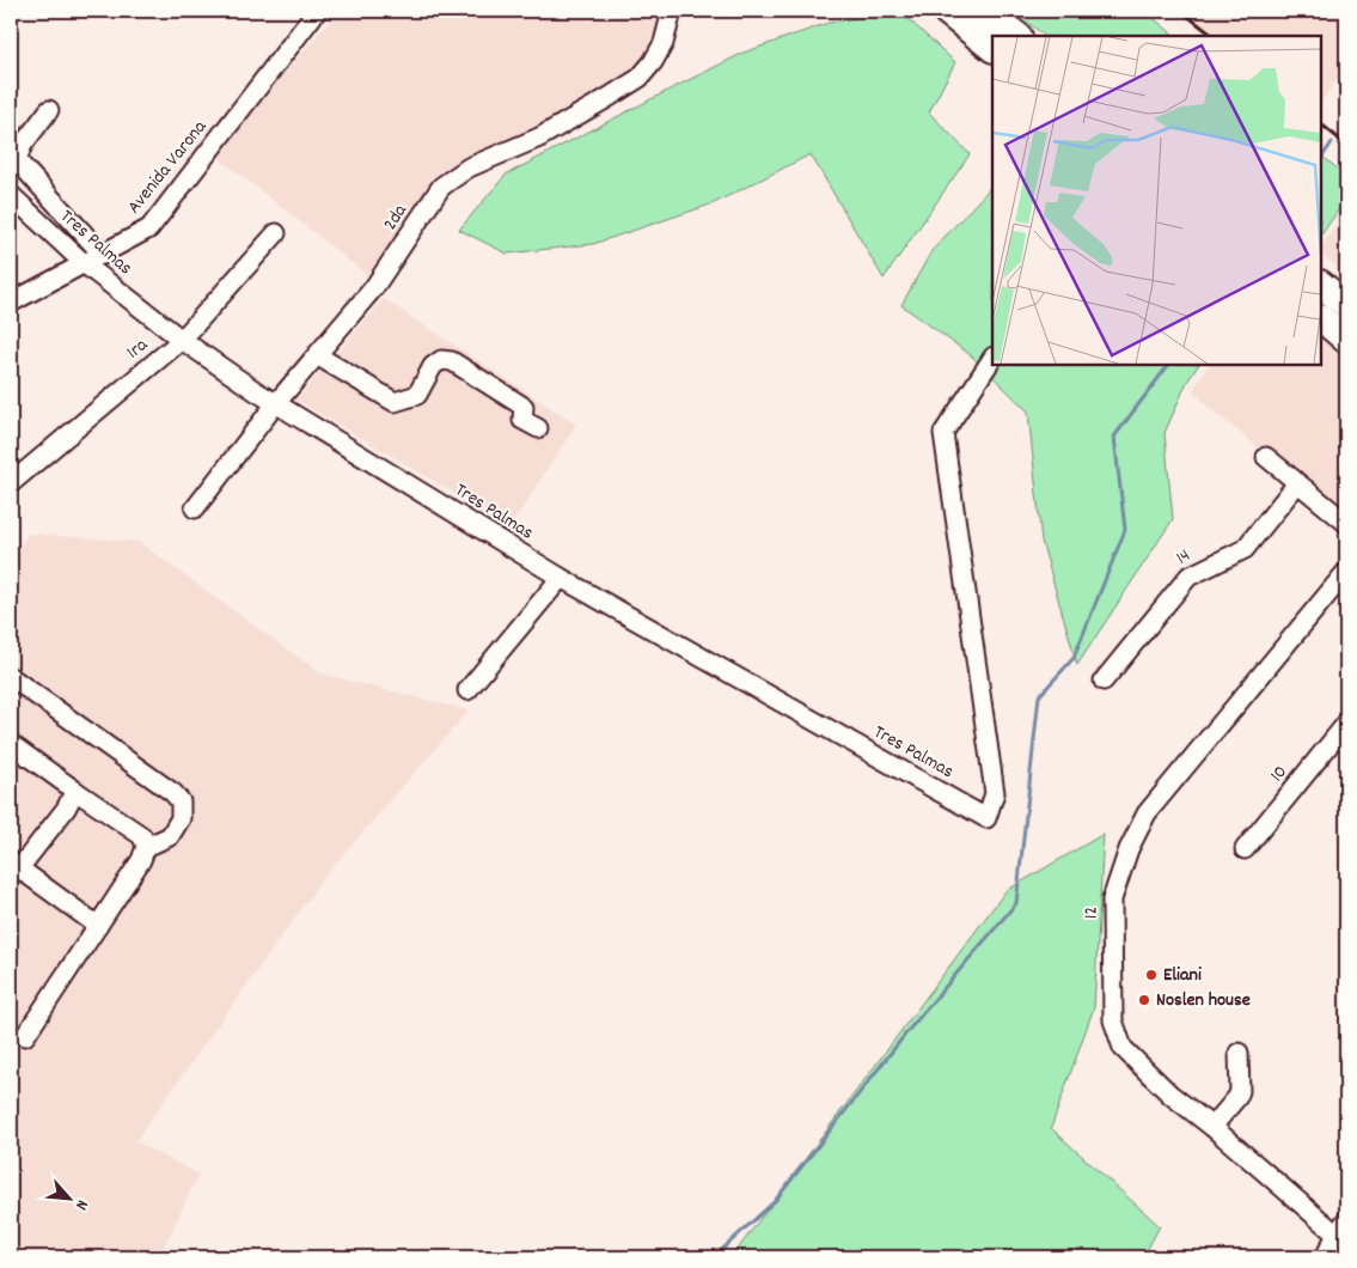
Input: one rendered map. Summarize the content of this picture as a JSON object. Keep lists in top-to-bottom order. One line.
{"streets":{"street":["Avenida Varona","2da","Tres Palmas","1ra","14","10","12"]},"crossings":[["Avenida Varona","Tres Palmas"],["2da","Tres Palmas"],["Tres Palmas","1ra"]],"places":["Eliani","Noslen house"],"north":"bottom right"}
